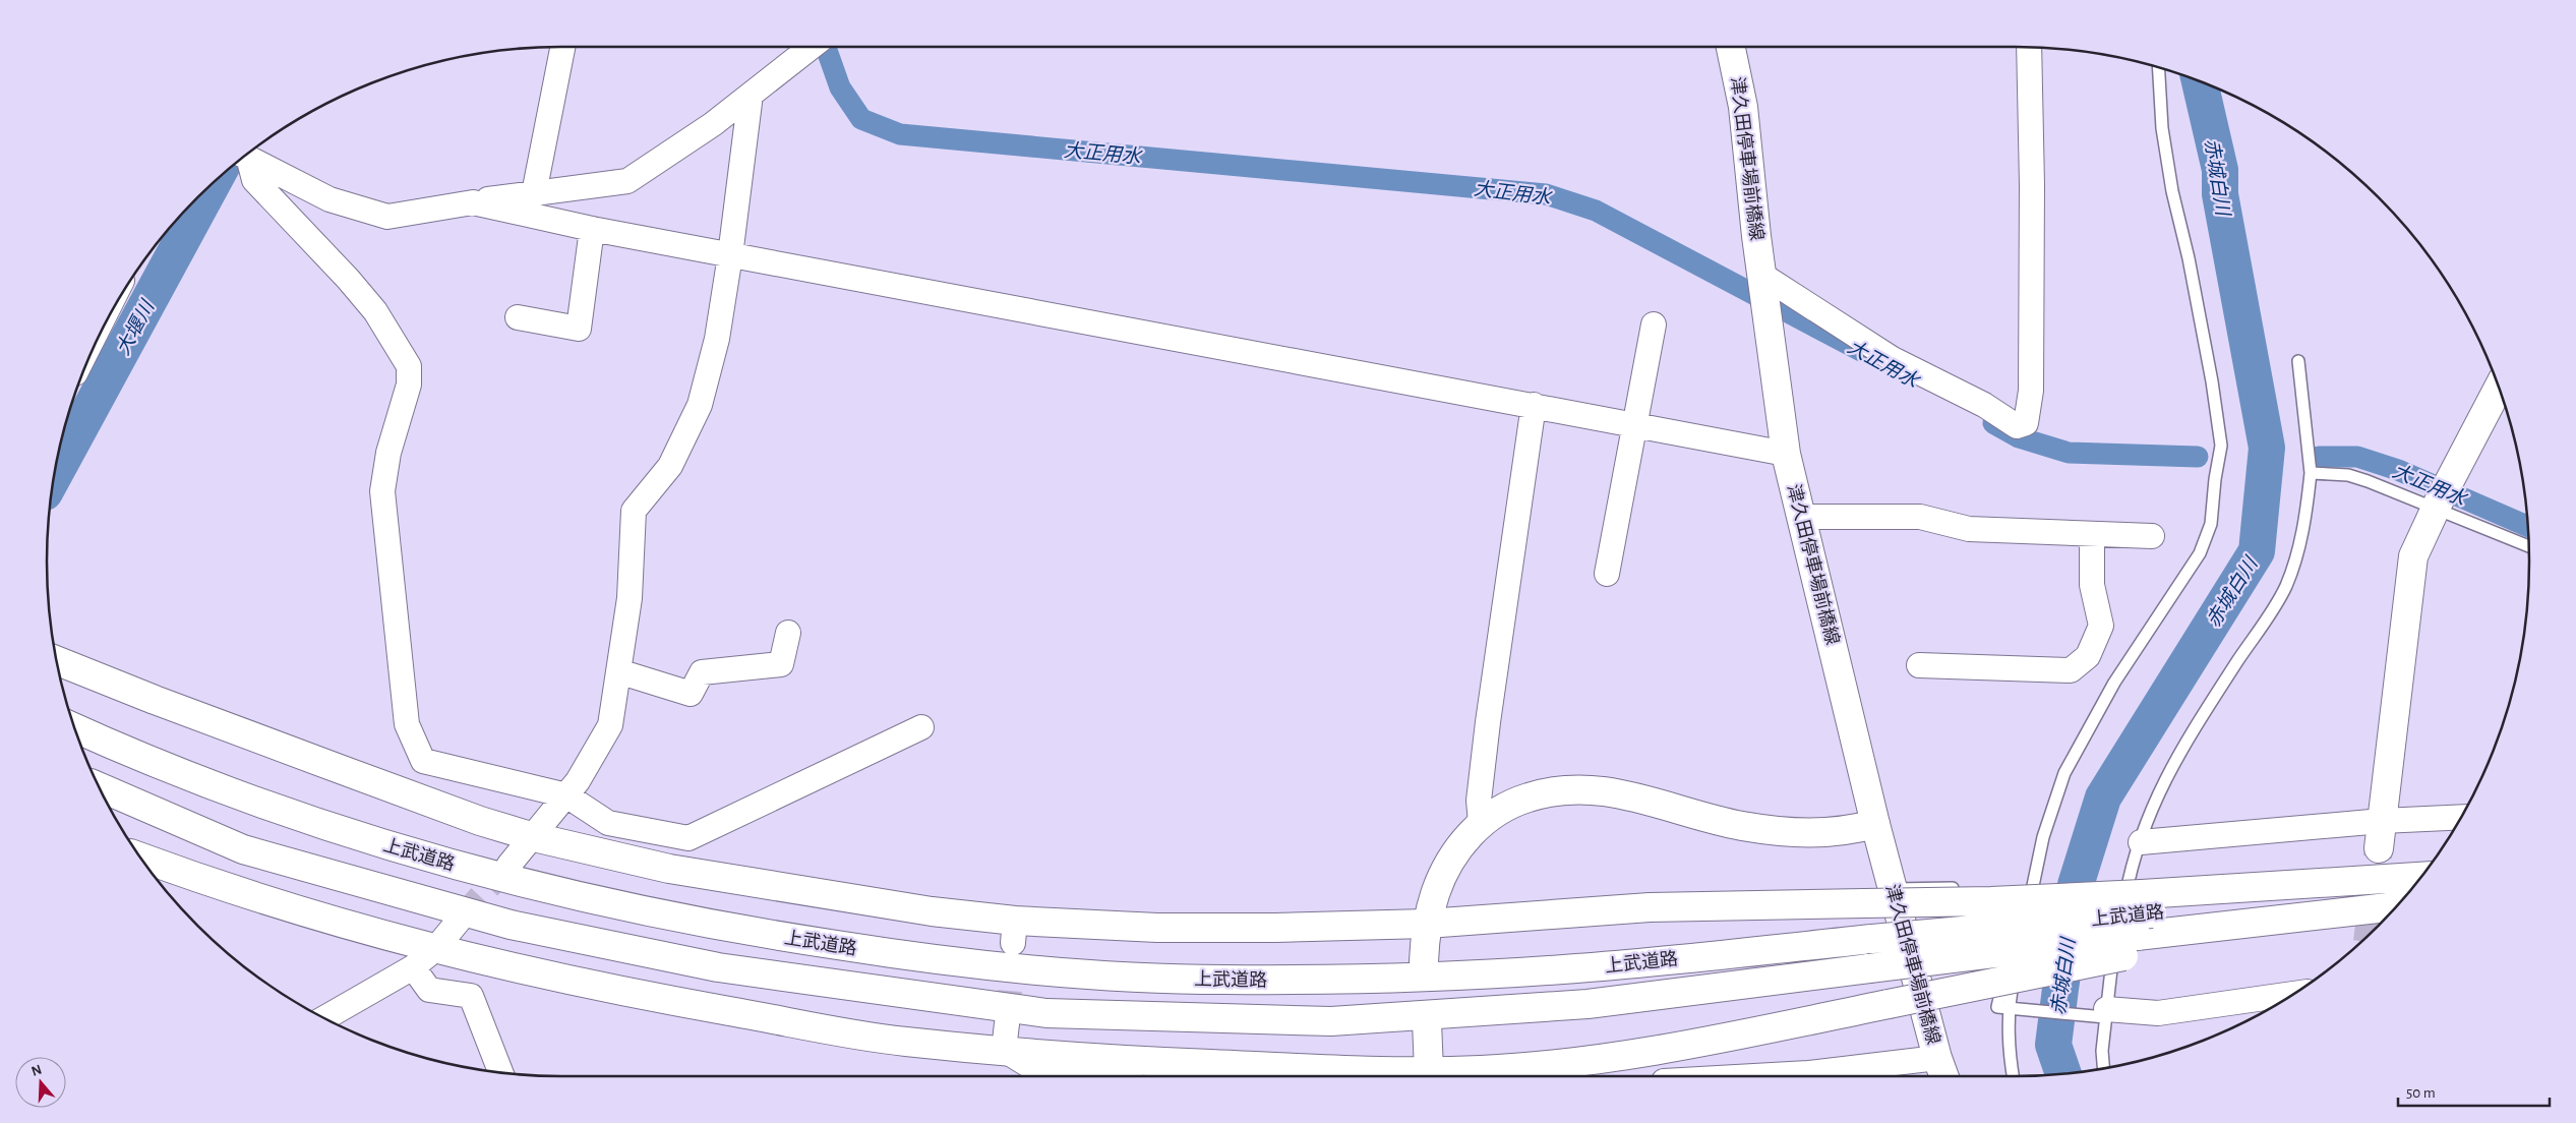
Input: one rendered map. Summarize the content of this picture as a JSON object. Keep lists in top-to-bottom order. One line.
{"streets":{"main road":["津久田停車場前橋線","上武道路"]},"water":["大正用水","赤城白川","大堰川"],"scale_bar":"50 m","north":"top"}
